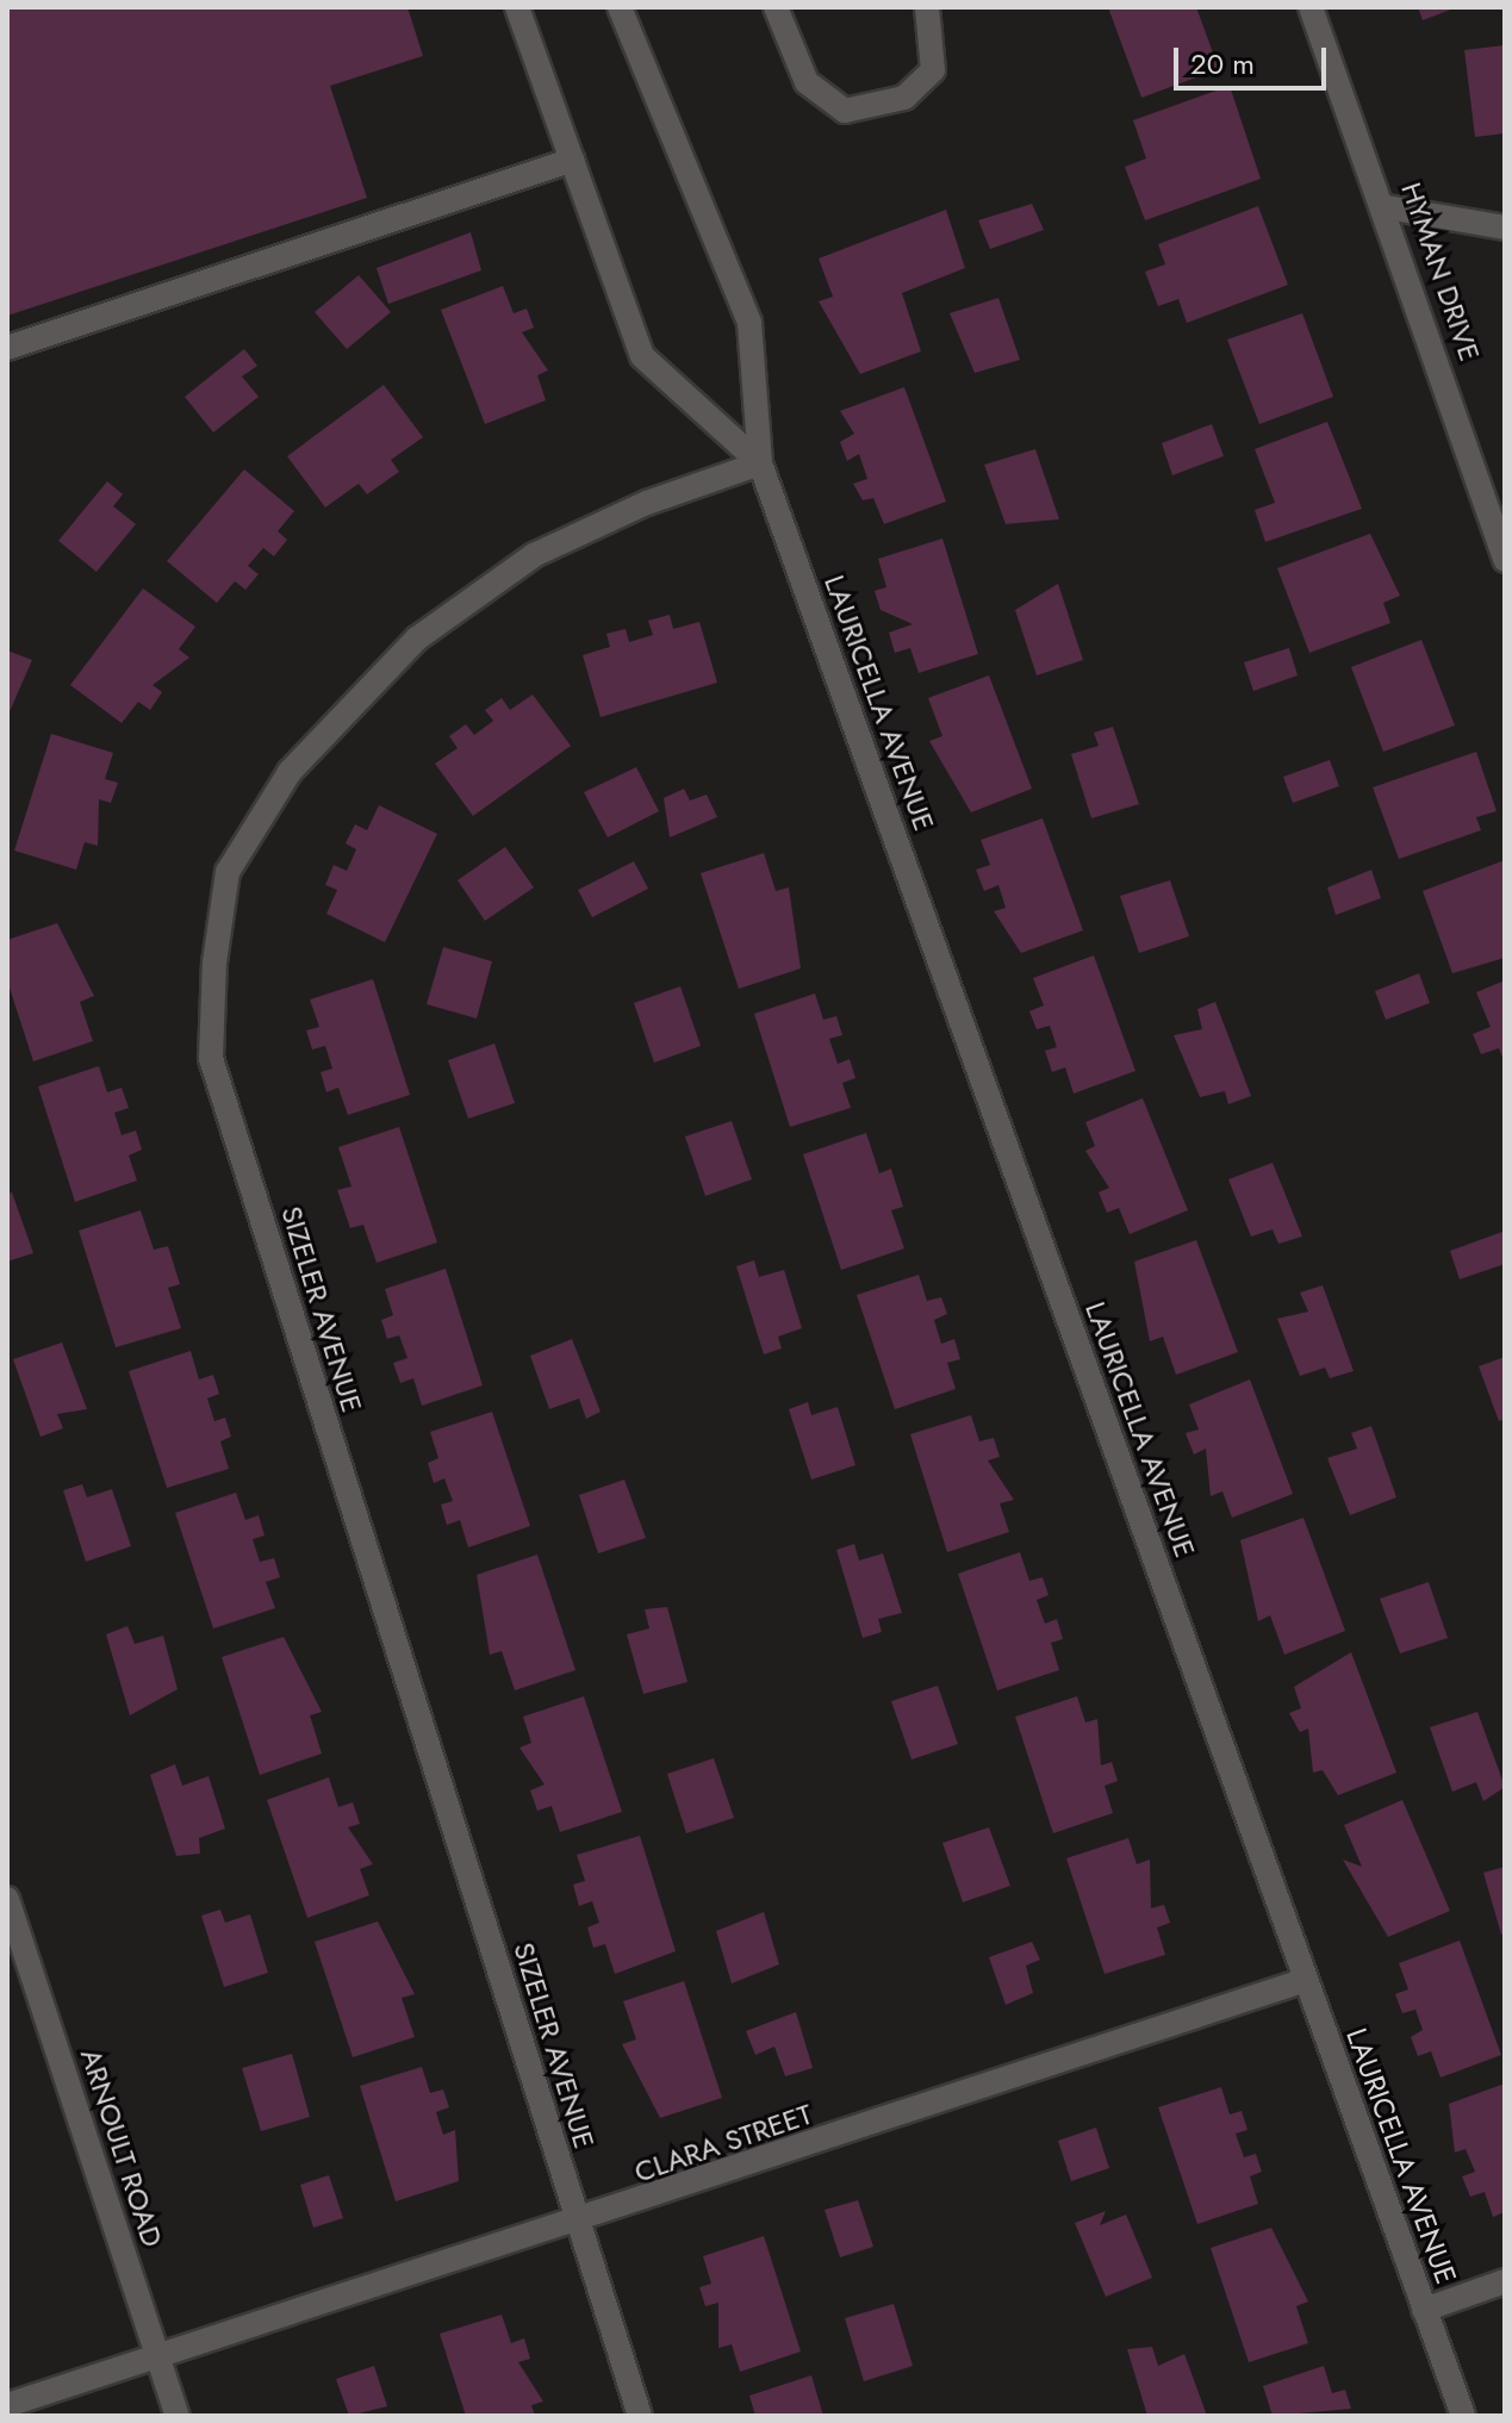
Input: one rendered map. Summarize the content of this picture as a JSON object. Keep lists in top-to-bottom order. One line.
{"streets":{"street":["HYMAN DRIVE","LAURICELLA AVENUE","SIZELER AVENUE","CLARA STREET","ARNOULT ROAD"]},"crossings":[["LAURICELLA AVENUE","SIZELER AVENUE"],["LAURICELLA AVENUE","CLARA STREET"],["SIZELER AVENUE","CLARA STREET"],["CLARA STREET","ARNOULT ROAD"]],"scale_bar":"20 m"}
